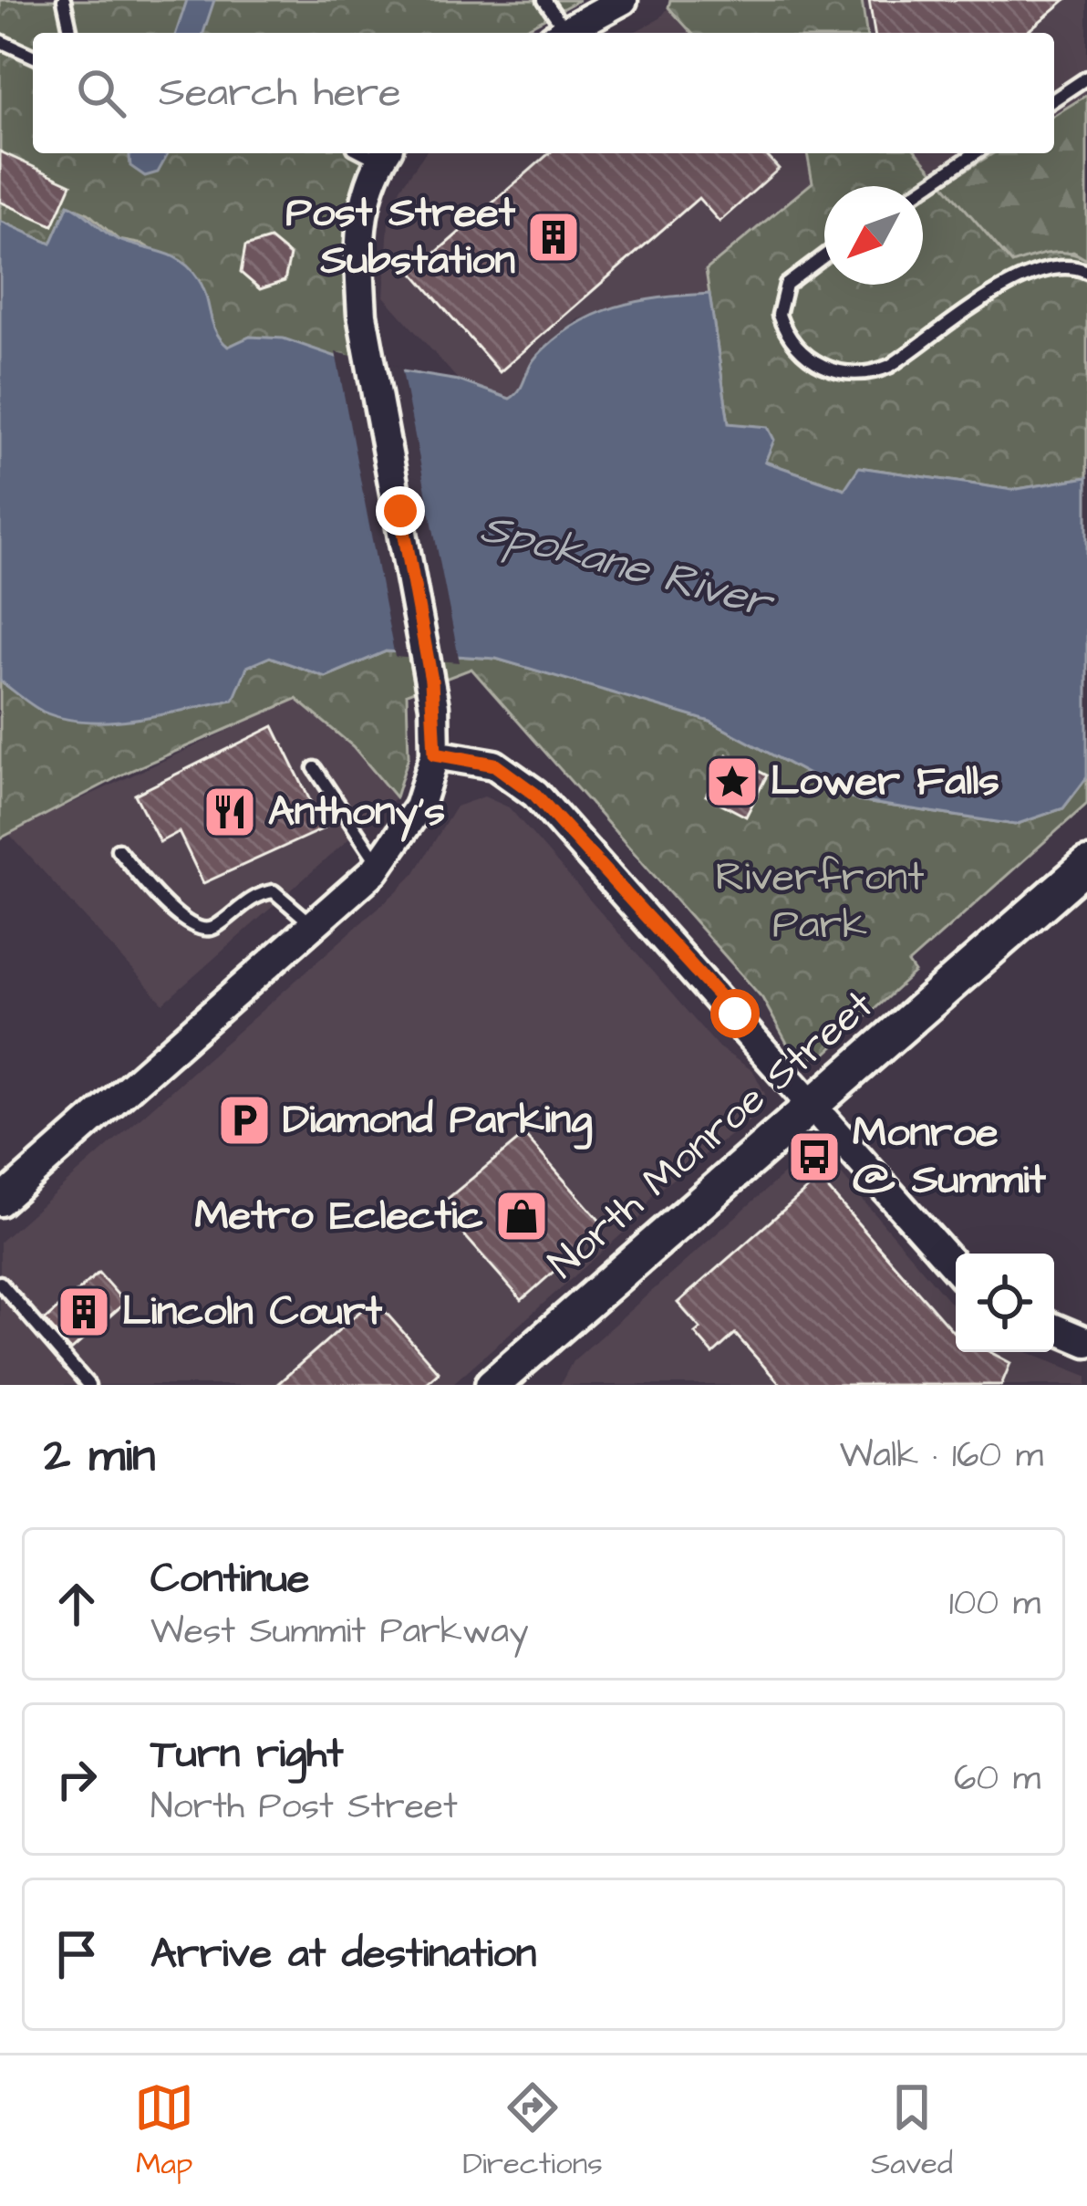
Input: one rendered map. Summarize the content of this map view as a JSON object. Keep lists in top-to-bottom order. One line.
{"streets":{"main road":["North Monroe Street"]},"water":["Spokane River"],"parks":["Riverfront Park"],"places":{"building":["Post Street Substation","Lincoln Court"],"place":["Lower Falls"],"restaurant":["Anthony's"],"parking":["Diamond Parking"],"bus stop":["Monroe @ Summit"],"shop":["Metro Eclectic"]},"north":"bottom left","page":{"search":"Search here","heading":["2 min","Walk · 160 m"],"list":[["Continue","West Summit Parkway","100 m"],["Turn right","North Post Street","60 m"],"Arrive at destination"],"nav":["Map","Directions","Saved"]}}
